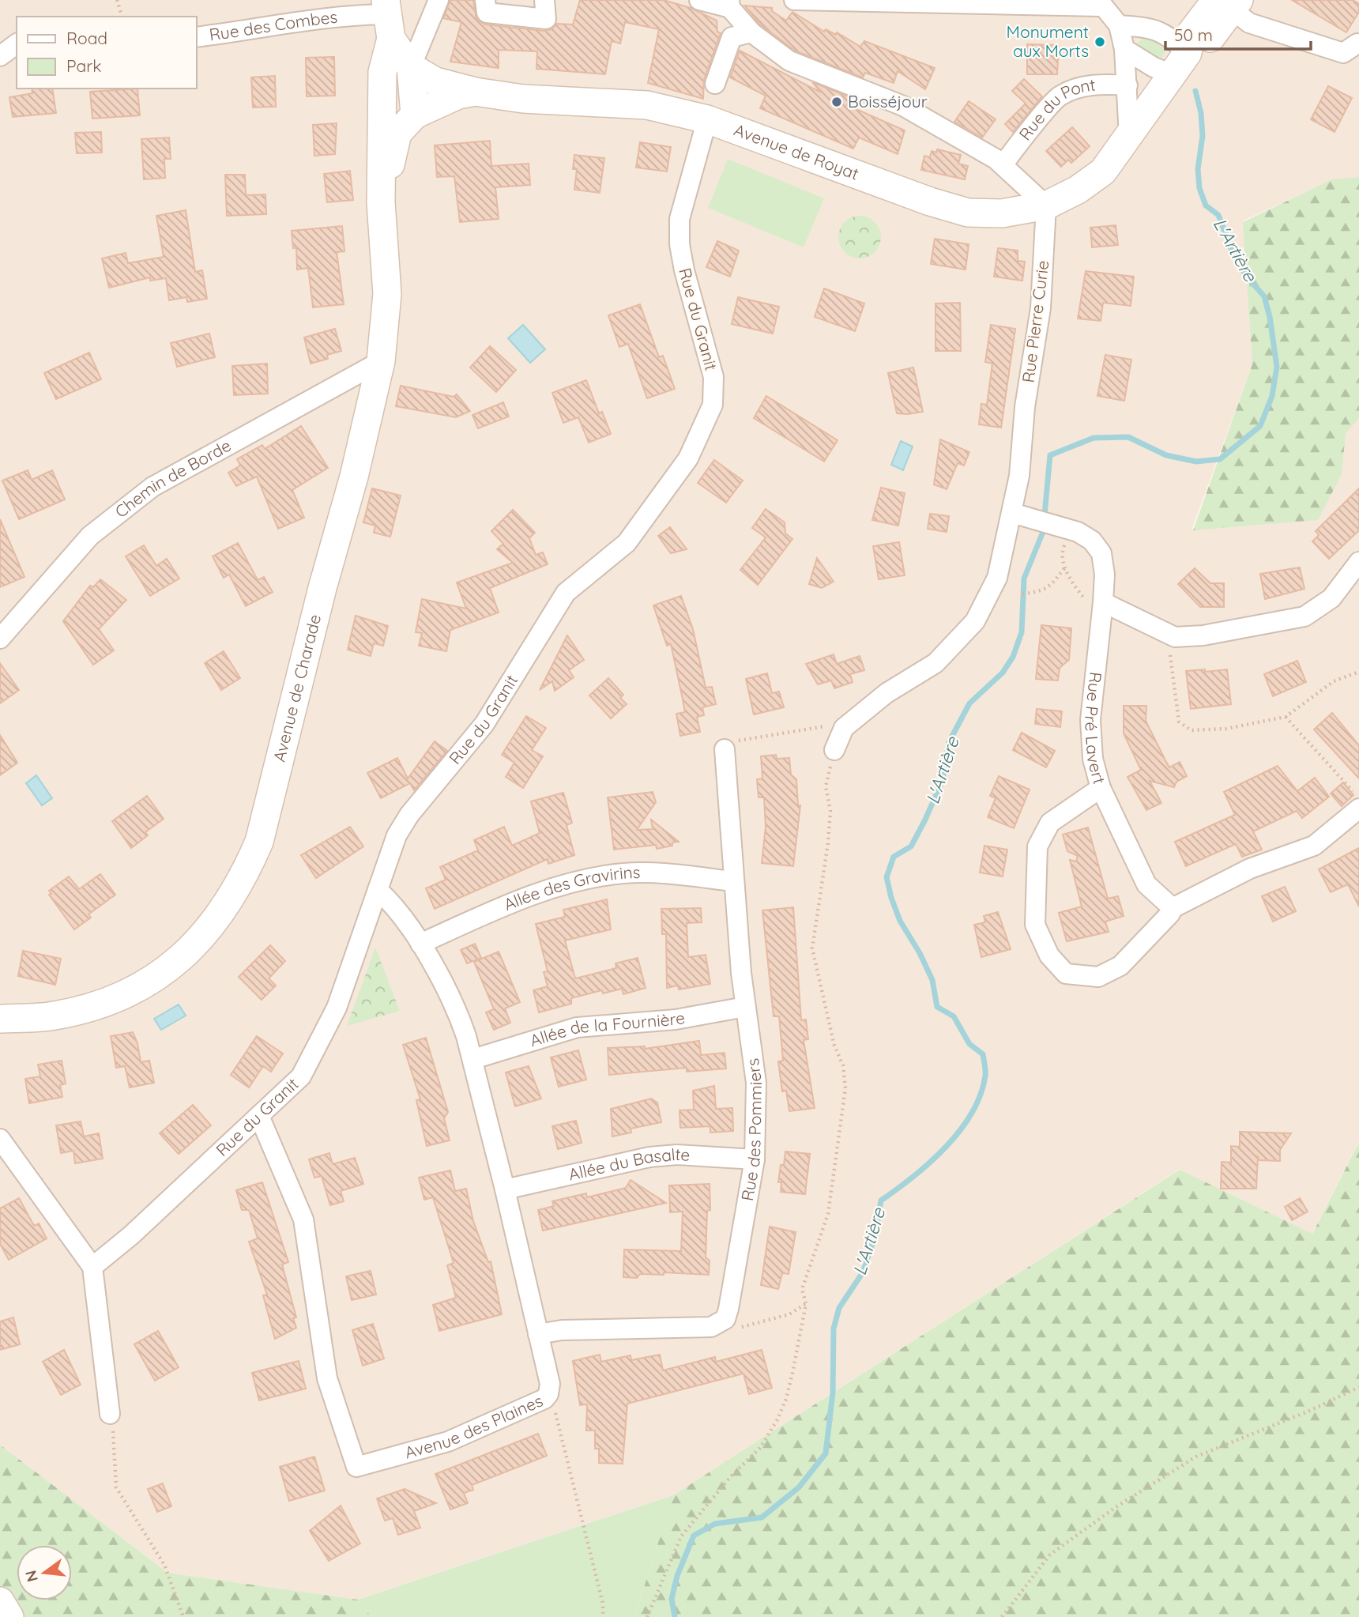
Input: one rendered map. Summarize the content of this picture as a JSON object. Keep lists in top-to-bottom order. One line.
{"streets":{"street":["Rue des Combes","Rue du Pont","Avenue de Royat","Rue du Granit","Rue Pierre Curie","Chemin de Borde","Avenue de Charade","Rue Pré Lavert","Allée des Gravirins","Allée de la Fournière","Rue des Pommiers","Allée du Basalte","Avenue des Plaines"]},"crossings":[["Rue des Combes","Avenue de Royat"],["Rue des Combes","Avenue de Charade"],["Avenue de Royat","Rue du Granit"],["Avenue de Royat","Rue Pierre Curie"],["Avenue de Royat","Avenue de Charade"],["Rue du Granit","Avenue des Plaines"],["Rue Pierre Curie","Rue Pré Lavert"],["Chemin de Borde","Avenue de Charade"],["Allée des Gravirins","Rue des Pommiers"],["Allée des Gravirins","Avenue des Plaines"],["Allée de la Fournière","Rue des Pommiers"],["Allée de la Fournière","Avenue des Plaines"],["Rue des Pommiers","Allée du Basalte"],["Rue des Pommiers","Avenue des Plaines"],["Allée du Basalte","Avenue des Plaines"]],"water":["L'Artière"],"places":["Monument aux Morts","Boisséjour"],"legend":["Road","Park"],"scale_bar":"50 m","north":"left"}
